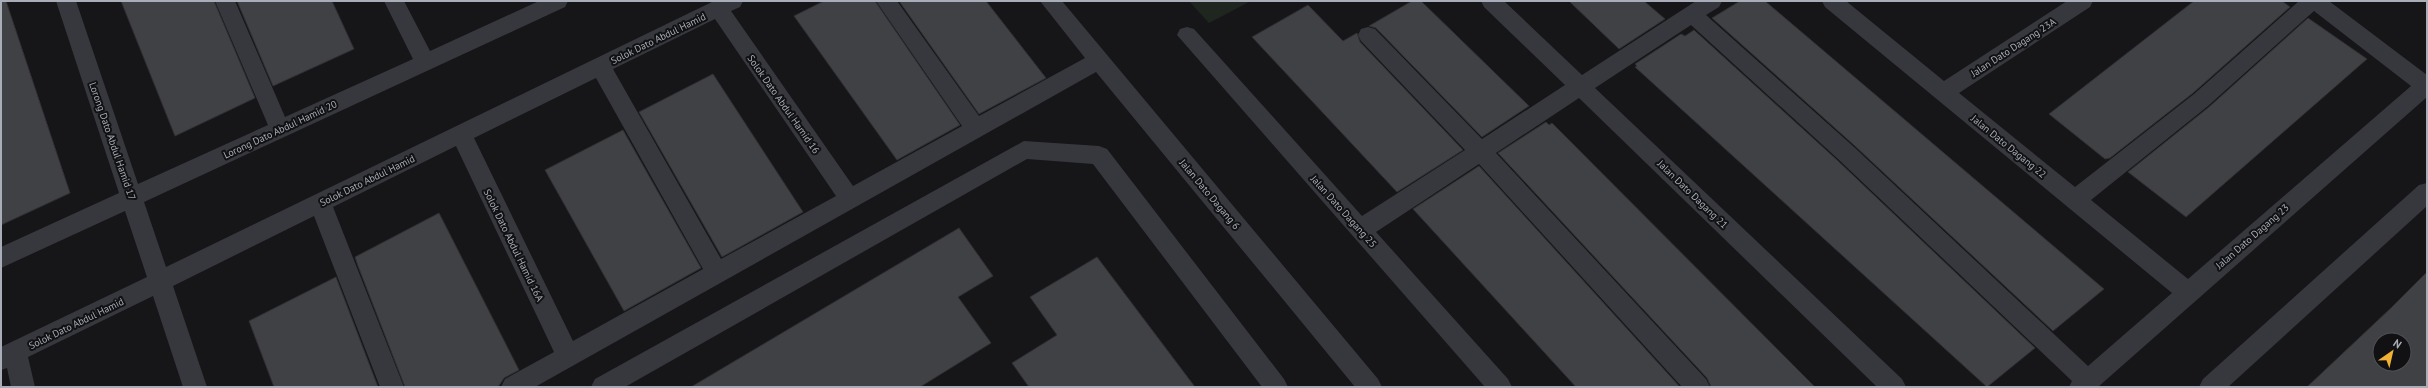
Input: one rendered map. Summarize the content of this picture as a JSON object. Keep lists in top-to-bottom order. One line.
{"streets":{"street":["Solok Dato Abdul Hamid","Jalan Dato Dagang 23A","Solok Dato Abdul Hamid 16","Lorong Dato Abdul Hamid 20","Lorong Dato Abdul Hamid 17","Jalan Dato Dagang 22","Jalan Dato Dagang 6","Jalan Dato Dagang 21","Jalan Dato Dagang 25","Jalan Dato Dagang 23","Solok Dato Abdul Hamid 16A"]},"crossings":[["Solok Dato Abdul Hamid","Solok Dato Abdul Hamid 16"],["Solok Dato Abdul Hamid","Lorong Dato Abdul Hamid 17"],["Solok Dato Abdul Hamid","Solok Dato Abdul Hamid 16A"],["Jalan Dato Dagang 23A","Jalan Dato Dagang 22"],["Lorong Dato Abdul Hamid 20","Lorong Dato Abdul Hamid 17"],["Jalan Dato Dagang 22","Jalan Dato Dagang 23"]],"north":"top right"}
